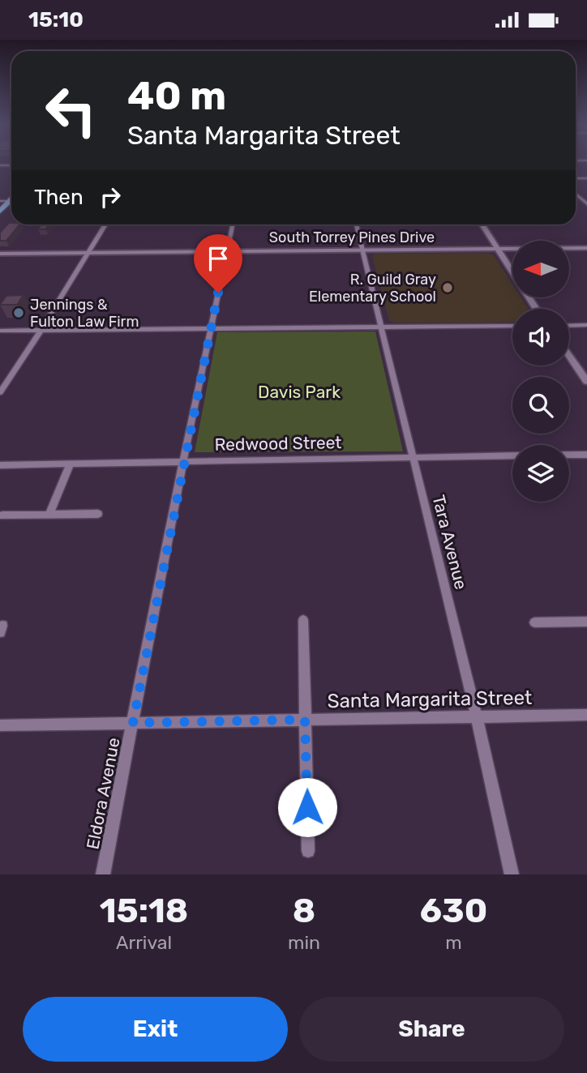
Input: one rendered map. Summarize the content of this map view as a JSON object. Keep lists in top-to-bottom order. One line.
{"streets":{"street":["South Torrey Pines Drive","Redwood Street","Tara Avenue","Santa Margarita Street","Eldora Avenue"]},"crossings":[["South Torrey Pines Drive","Tara Avenue"],["South Torrey Pines Drive","Eldora Avenue"],["Redwood Street","Tara Avenue"],["Redwood Street","Eldora Avenue"],["Tara Avenue","Santa Margarita Street"],["Santa Margarita Street","Eldora Avenue"]],"parks":["Davis Park"],"places":["R. Guild Gray Elementary School","Jennings & Fulton Law Firm"],"north":"left","page":{"status":"15:10","turn":["40 m","Santa Margarita Street"],"then":"Then","eta":["15:18","Arrival","8","min","630","m"],"buttons":["Exit","Share"]}}
